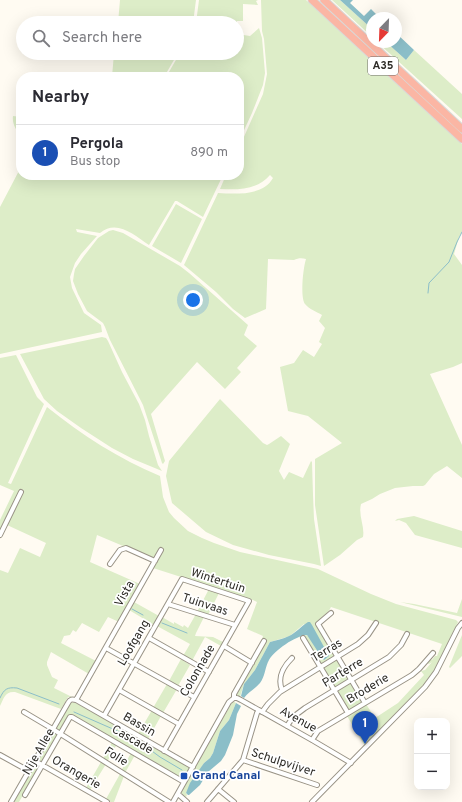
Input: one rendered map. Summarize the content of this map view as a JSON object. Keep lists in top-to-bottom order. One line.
{"streets":{"highway":["A35"],"street":["Wintertuin","Vista","Tuinvaas","Loofgang","Terras","Colonnade","Parterre","Broderie","Avenue","Bassin","Cascade","Nije Allee","Folie","Schulpvijver","Orangerie"]},"crossings":[["Wintertuin","Loofgang"],["Wintertuin","Colonnade"],["Vista","Bassin"],["Vista","Nije Allee"],["Tuinvaas","Loofgang"],["Tuinvaas","Colonnade"],["Loofgang","Bassin"],["Terras","Avenue"],["Colonnade","Bassin"],["Parterre","Avenue"],["Broderie","Avenue"],["Bassin","Nije Allee"],["Cascade","Nije Allee"],["Nije Allee","Folie"],["Nije Allee","Orangerie"]],"places":{"transit":["Grand Canal"]},"north":"bottom left","page":{"search":"Search here","heading":"Nearby","list":[{"mark":"1","name":"Pergola","note":"Bus stop","value":"890 m"}],"pins":"1","map_buttons":["+","−"]}}
